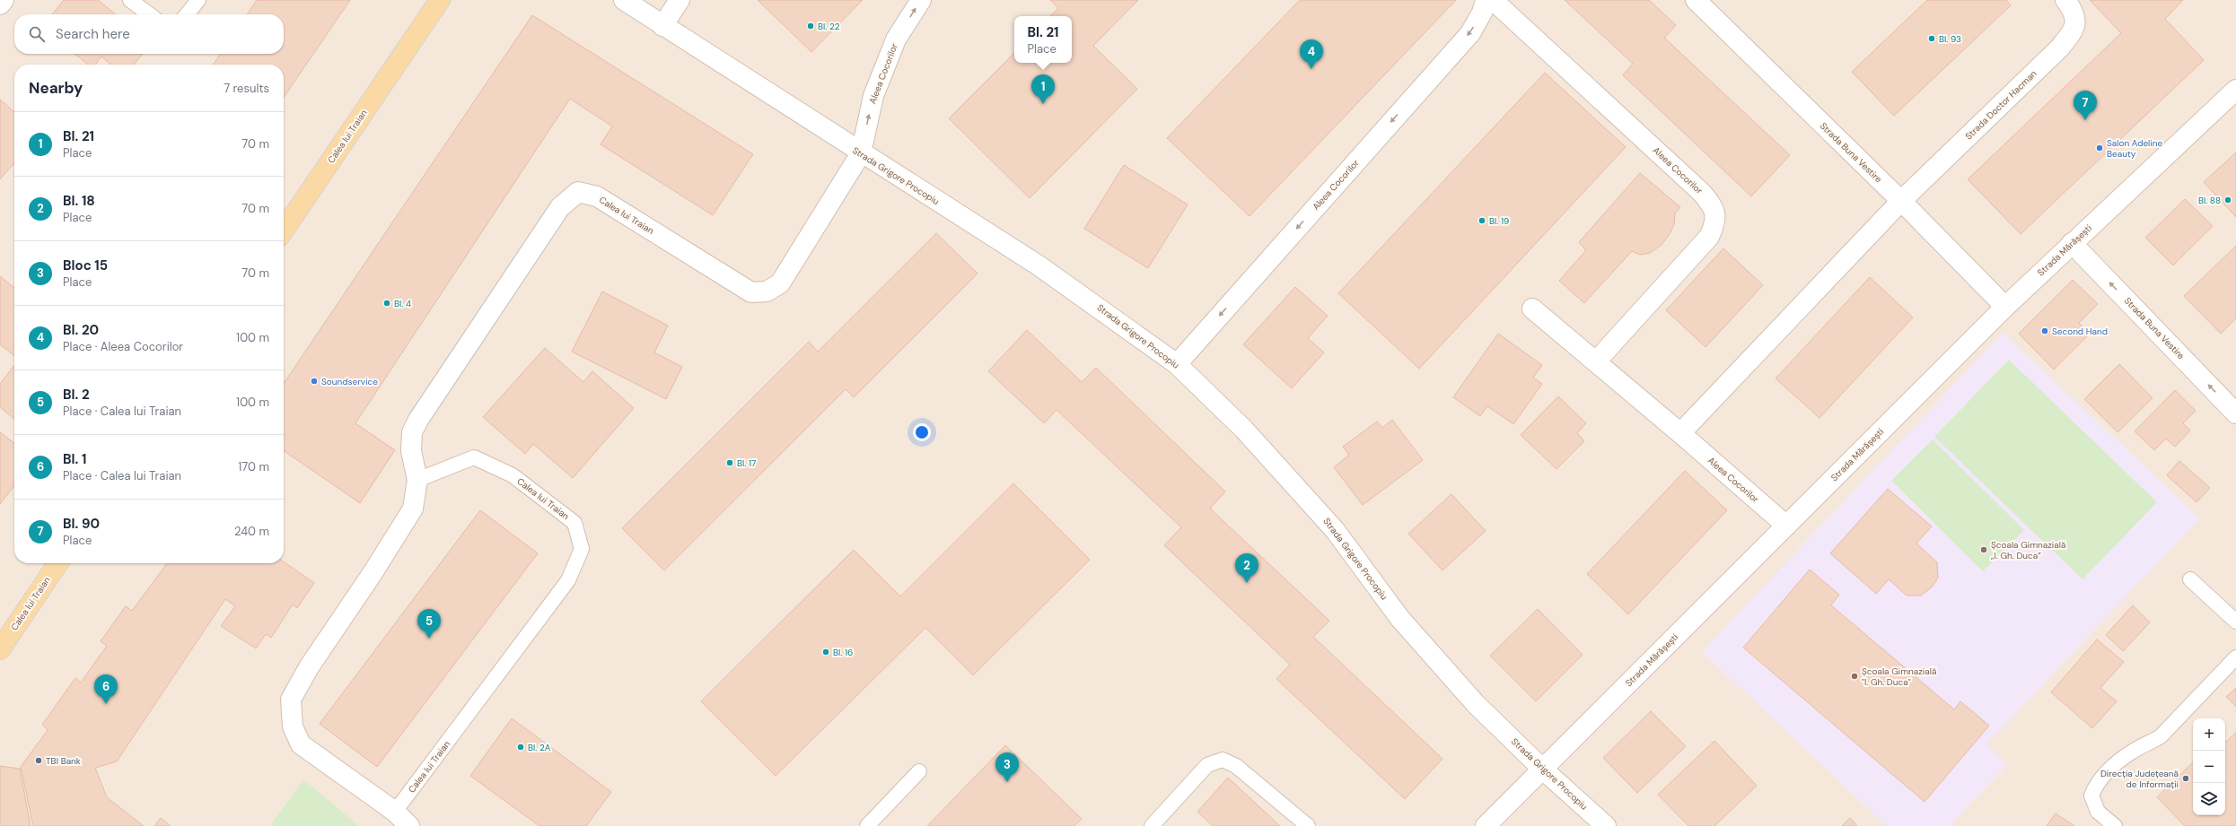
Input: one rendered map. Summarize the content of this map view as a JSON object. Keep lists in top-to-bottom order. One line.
{"streets":{"main road":["Calea lui Traian"],"street":["Aleea Cocorilor","Strada Doctor Hacman","Strada Buna Vestire","Strada Grigore Procopiu","Strada Mărășești"]},"crossings":[["Aleea Cocorilor","Calea lui Traian"],["Aleea Cocorilor","Strada Grigore Procopiu"],["Aleea Cocorilor","Strada Mărășești"],["Strada Doctor Hacman","Strada Buna Vestire"],["Calea lui Traian","Strada Grigore Procopiu"],["Strada Buna Vestire","Strada Mărășești"],["Strada Grigore Procopiu","Strada Mărășești"]],"one_way":["Strada Buna Vestire"],"places":["Bl. 22","Bl. 93","Salon Adeline Beauty","Bl. 88","Bl. 19","Bl. 4","Second Hand","Soundservice","Bl. 17","Școala Gimnazială „I. Gh. Duca”","Bl. 16","Școala Gimnazială \"I. Gh. Duca\"","Bl. 2A","TBI Bank","Direcția Județeană de Informații"],"page":{"search":"Search here","popup":["Bl. 21","Place"],"pins":["4","1","7","2","5","6","3"],"heading":["Nearby","7 results"],"list":[{"mark":"1","name":"Bl. 21","note":"Place","value":"70 m"},{"mark":"2","name":"Bl. 18","note":"Place","value":"70 m"},{"mark":"3","name":"Bloc 15","note":"Place","value":"70 m"},{"mark":"4","name":"Bl. 20","note":"Place · Aleea Cocorilor","value":"100 m"},{"mark":"5","name":"Bl. 2","note":"Place · Calea lui Traian","value":"100 m"},{"mark":"6","name":"Bl. 1","note":"Place · Calea lui Traian","value":"170 m"},{"mark":"7","name":"Bl. 90","note":"Place","value":"240 m"}],"map_buttons":["+","−"]}}
